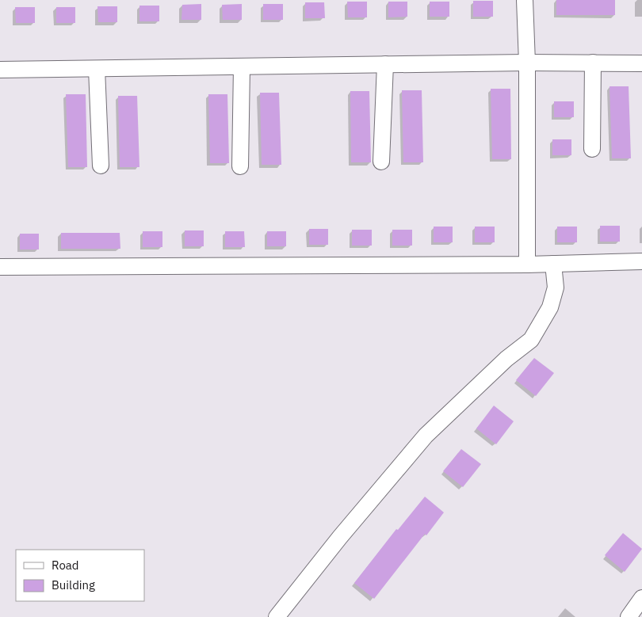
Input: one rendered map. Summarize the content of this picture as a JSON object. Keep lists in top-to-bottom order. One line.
{"legend":["Road","Building"]}
